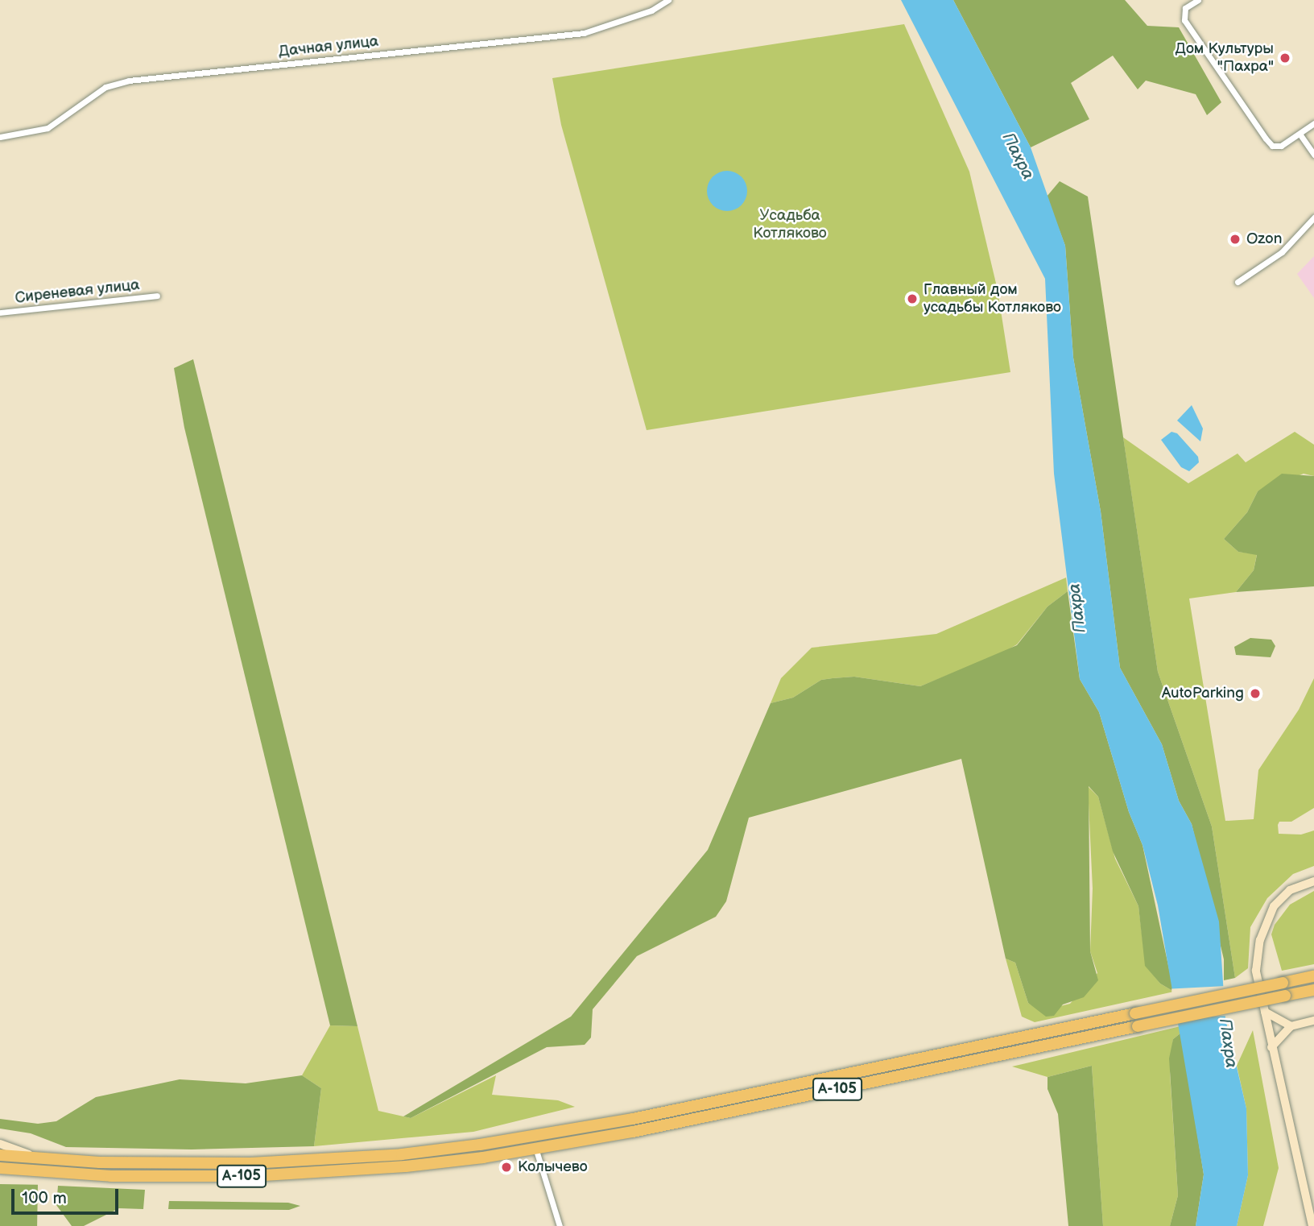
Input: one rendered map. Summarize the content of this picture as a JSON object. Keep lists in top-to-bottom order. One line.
{"streets":{"highway":["А-105"],"street":["Дачная улица","Сиреневая улица"]},"water":["Пахра"],"parks":["Усадьба Котляково"],"places":["Дом Культуры \"Пахра\"","Ozon","Главный дом усадьбы Котляково","AutoParking","Колычево"],"scale_bar":"100 m"}
